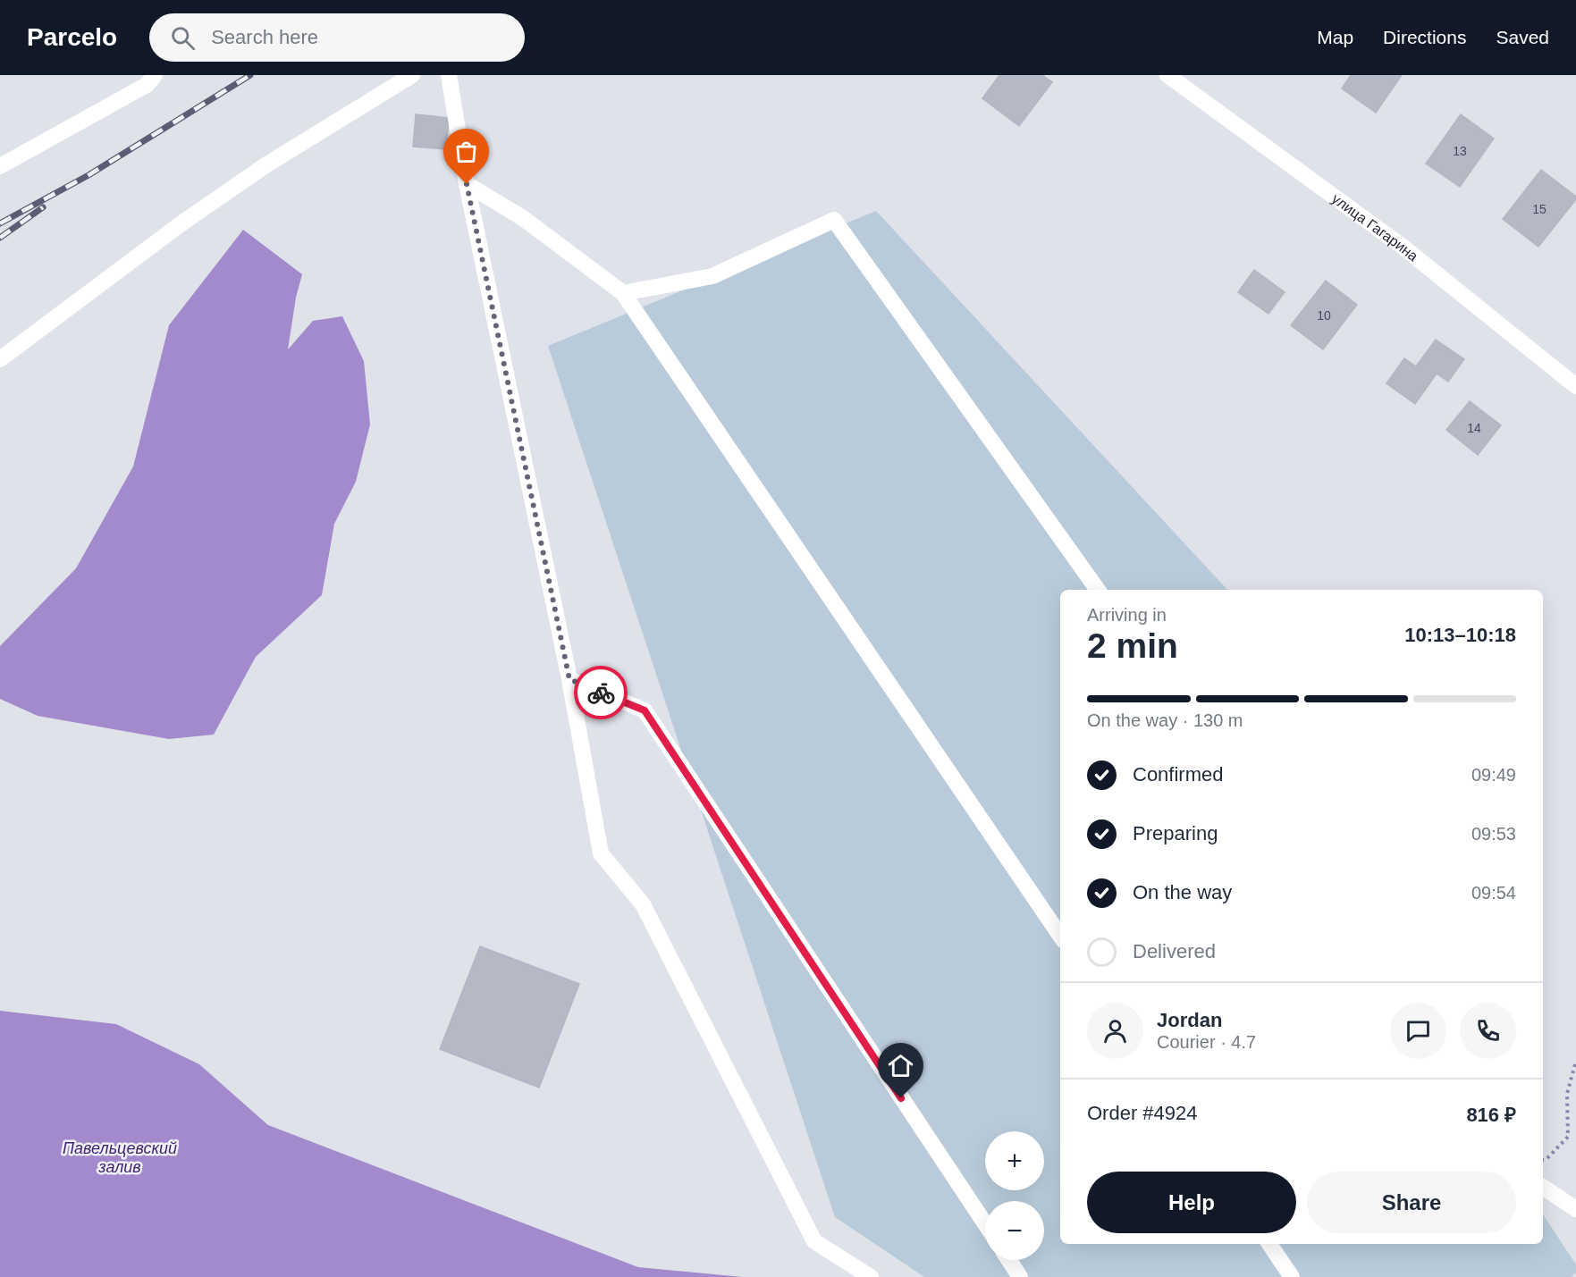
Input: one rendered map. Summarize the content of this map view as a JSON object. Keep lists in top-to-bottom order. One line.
{"streets":{"street":["улица Гагарина"]},"water":["Павельцевский залив"],"house_numbers":["13","15","10","14"],"page":{"header":"Parcelo","search":"Search here","nav":["Map","Directions","Saved"],"heading":["2 min","Arriving in","10:13–10:18"],"panel":["Jordan","Courier · 4.7","Order #4924","816 ₽"],"bar":"On the way · 130 m","list":[["Confirmed","09:49"],["Preparing","09:53"],["On the way","09:54"],"Delivered"],"map_buttons":["+","−"],"buttons":["Help","Share"]}}
